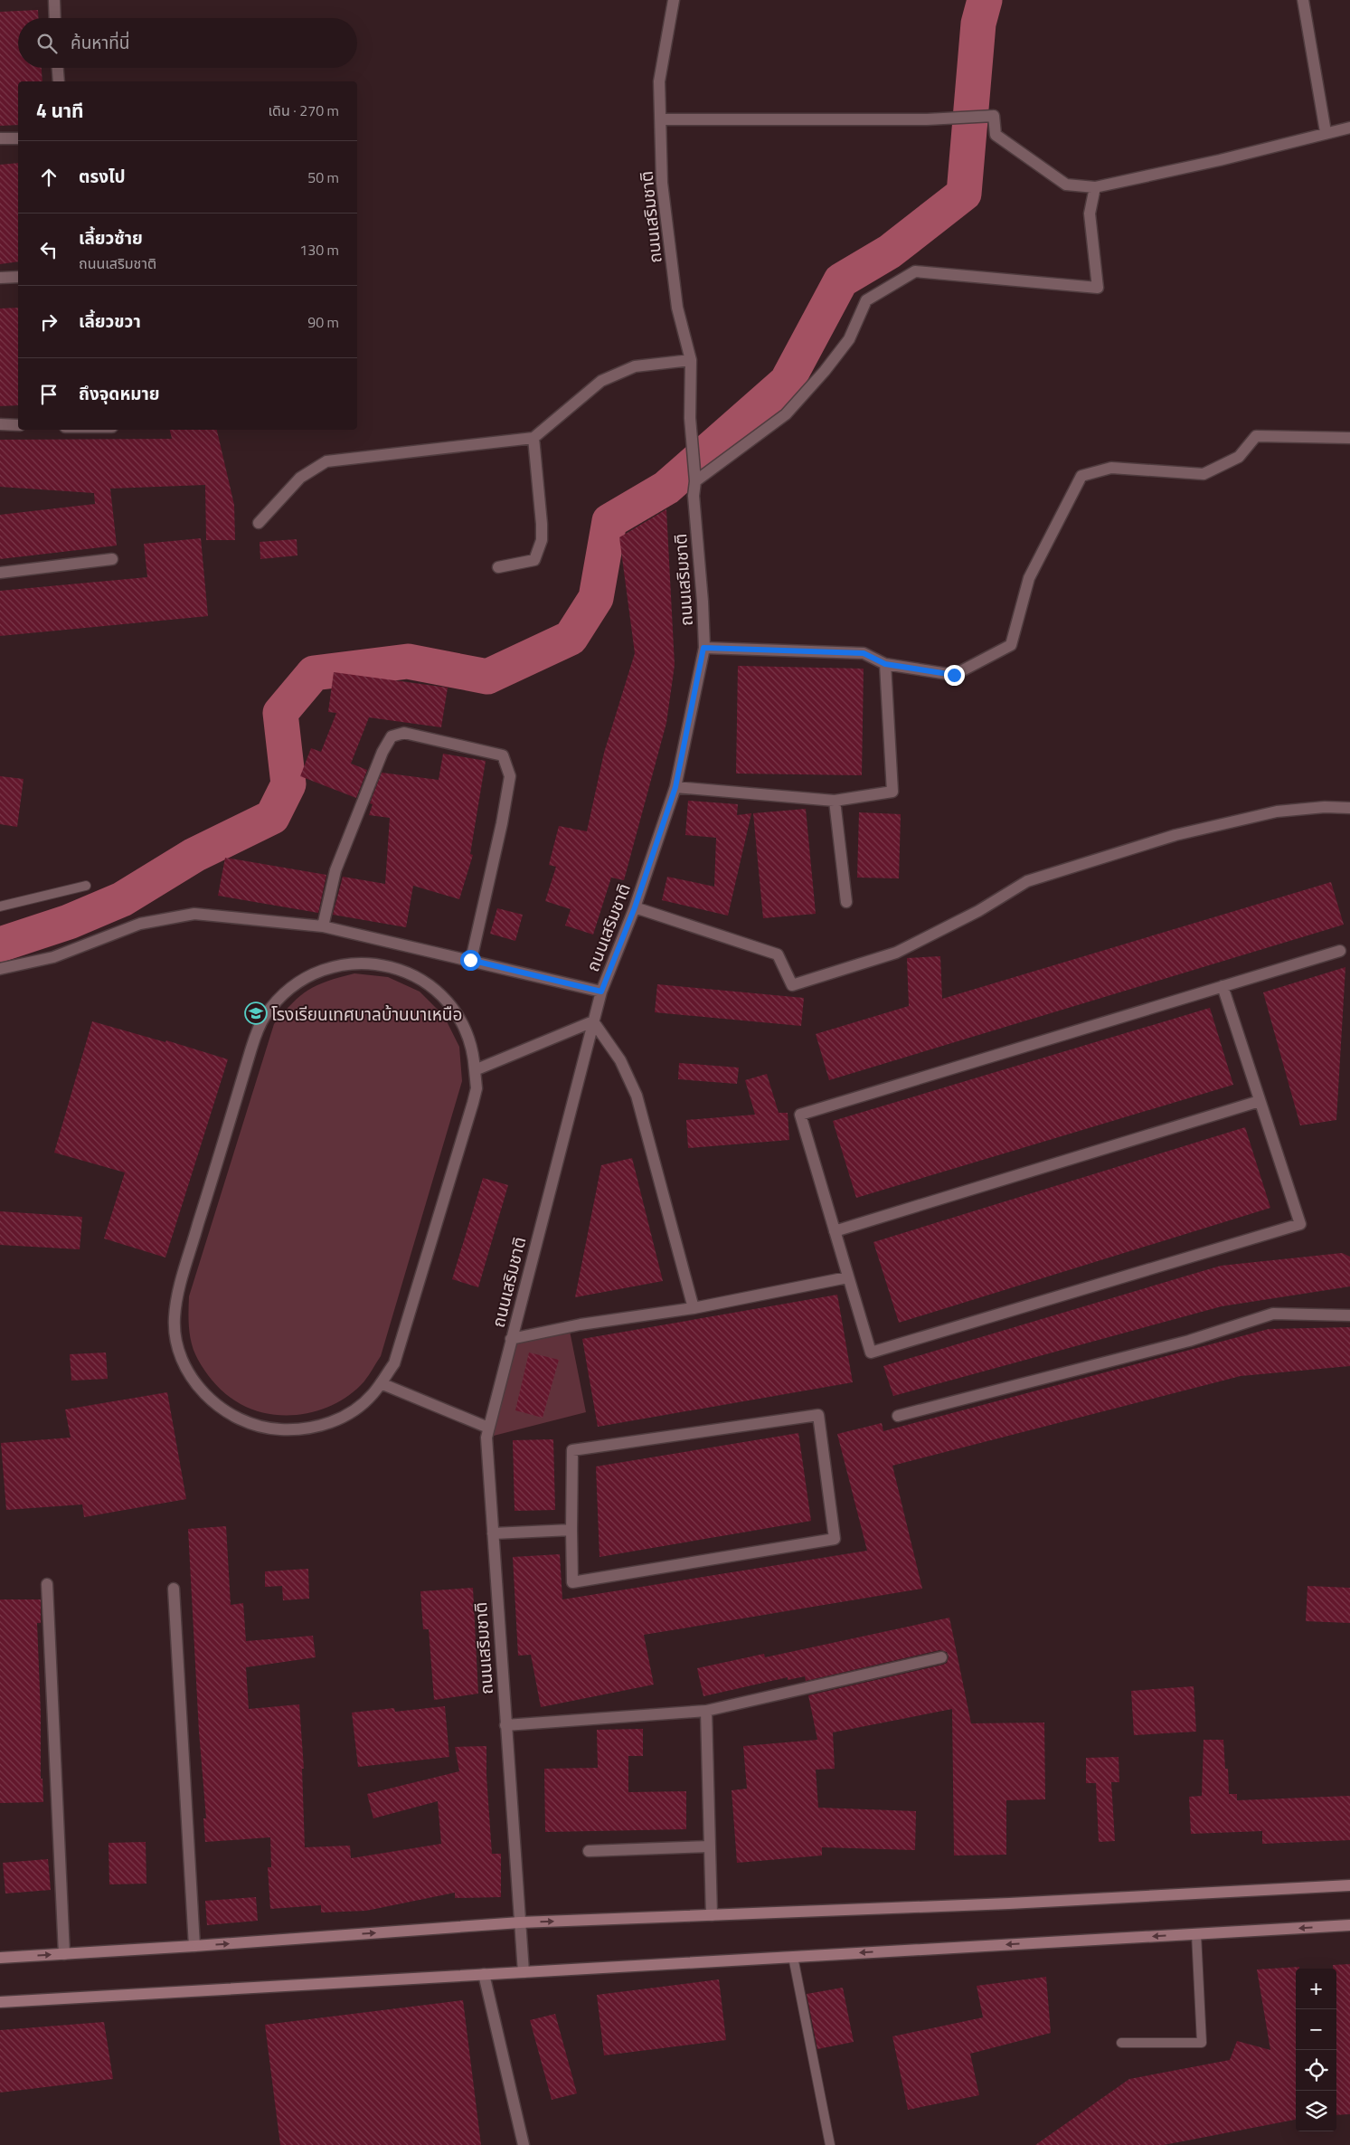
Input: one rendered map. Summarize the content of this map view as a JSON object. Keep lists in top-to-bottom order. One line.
{"streets":{"street":["ถนนเสริมชาติ"]},"places":{"school or university":["โรงเรียนเทศบาลบ้านนาเหนือ"]},"page":{"search":"ค้นหาที่นี่","heading":["4 นาที","เดิน · 270 m"],"list":[["ตรงไป","50 m"],["เลี้ยวซ้าย","ถนนเสริมชาติ","130 m"],["เลี้ยวขวา","90 m"],"ถึงจุดหมาย"],"map_buttons":["+","−"]}}
